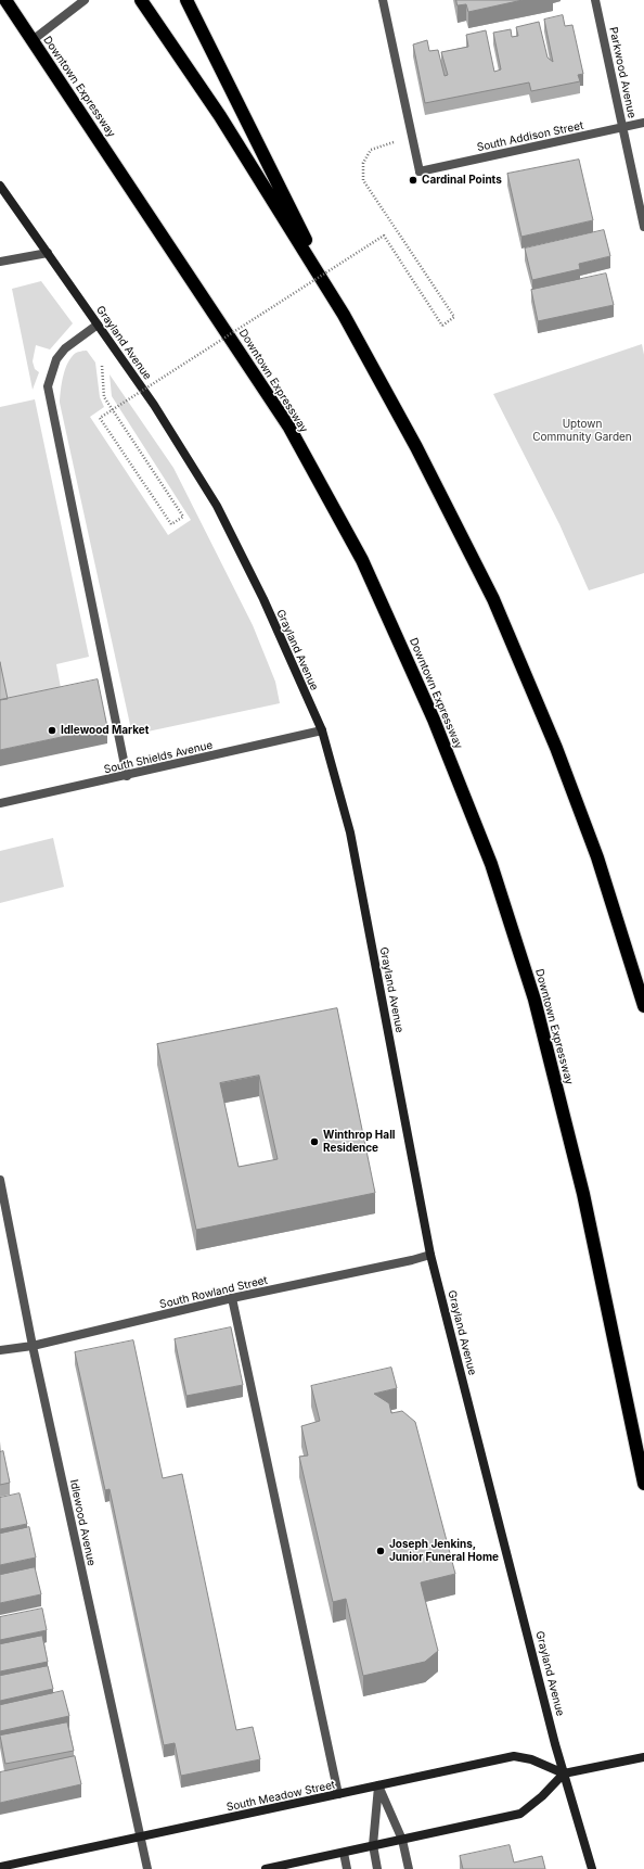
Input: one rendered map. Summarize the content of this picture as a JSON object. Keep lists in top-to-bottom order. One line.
{"streets":{"highway":["Downtown Expressway"],"street":["Parkwood Avenue","South Addison Street","Grayland Avenue","South Shields Avenue","South Rowland Street","Idlewood Avenue","South Meadow Street"]},"crossings":[["Parkwood Avenue","South Addison Street"],["Grayland Avenue","South Shields Avenue"],["Grayland Avenue","South Rowland Street"],["Grayland Avenue","South Meadow Street"],["South Rowland Street","Idlewood Avenue"],["Idlewood Avenue","South Meadow Street"]],"parks":["Uptown Community Garden"],"places":["Cardinal Points","Idlewood Market","Winthrop Hall Residence","Joseph Jenkins, Junior Funeral Home"]}
